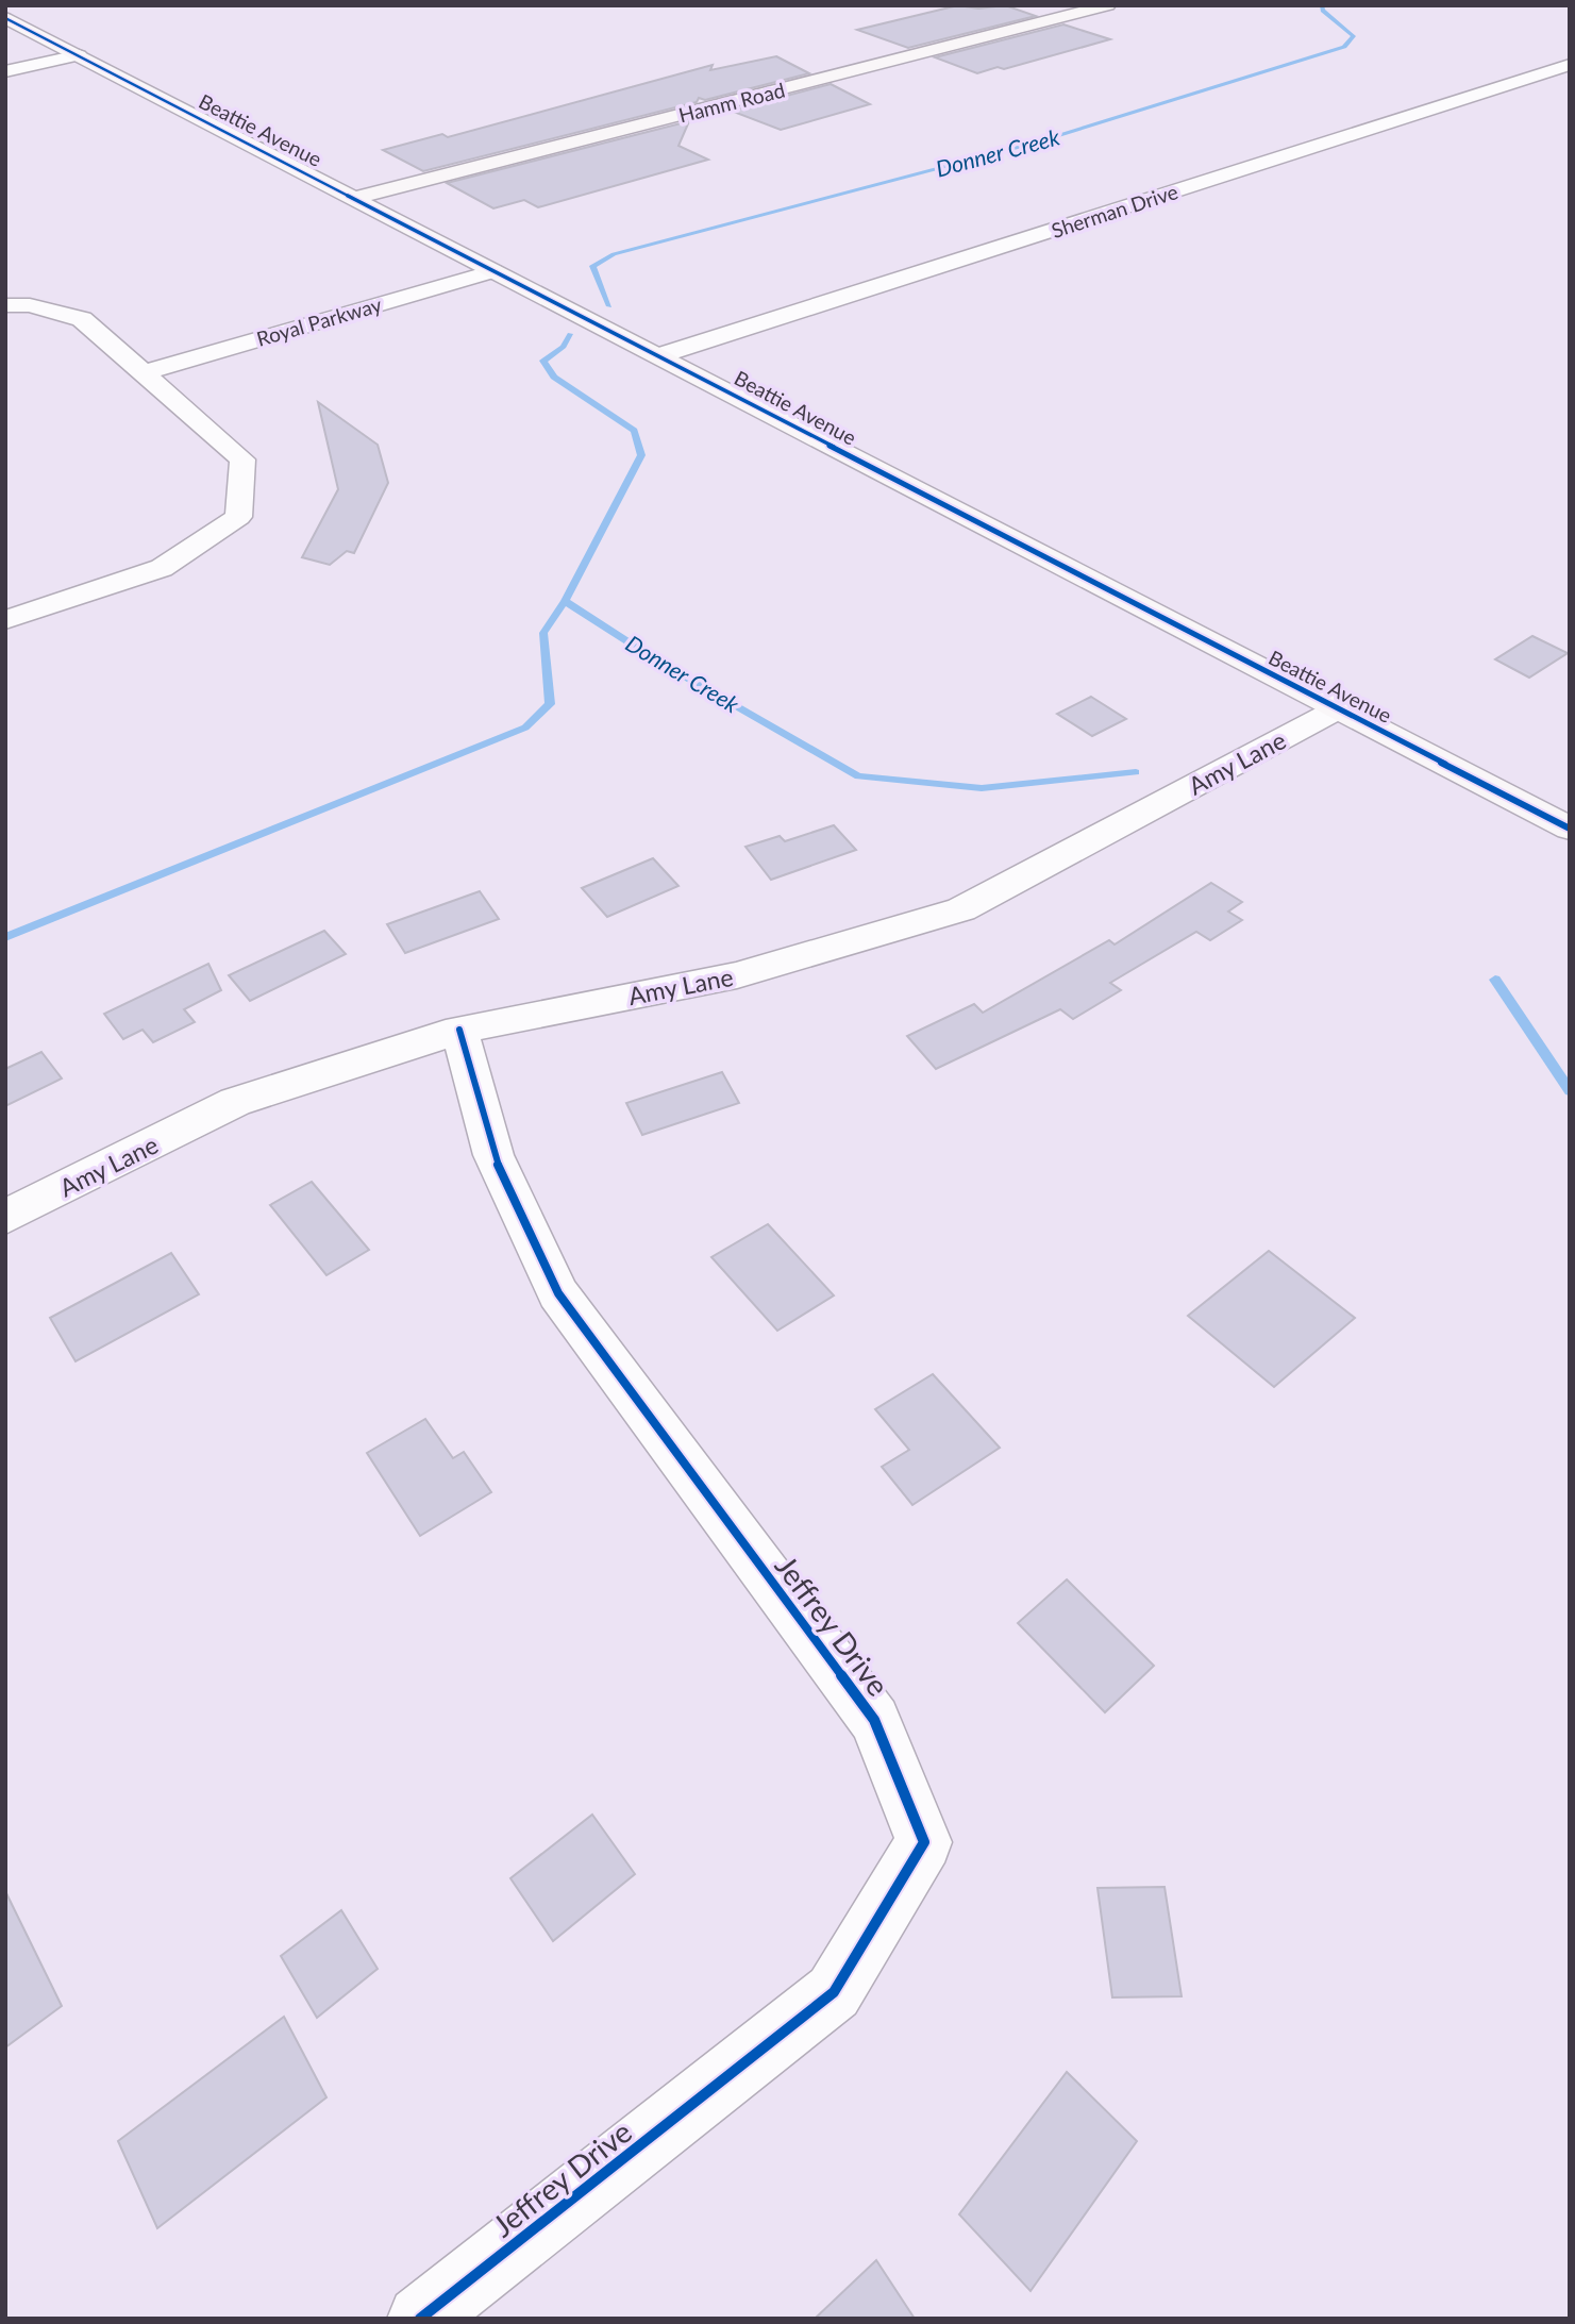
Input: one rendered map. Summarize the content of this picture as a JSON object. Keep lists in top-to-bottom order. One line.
{"streets":{"street":["Hamm Road","Beattie Avenue","Sherman Drive","Royal Parkway","Amy Lane","Jeffrey Drive"]},"crossings":[["Hamm Road","Beattie Avenue"],["Beattie Avenue","Sherman Drive"],["Beattie Avenue","Royal Parkway"],["Beattie Avenue","Amy Lane"],["Amy Lane","Jeffrey Drive"]],"water":["Donner Creek"]}
